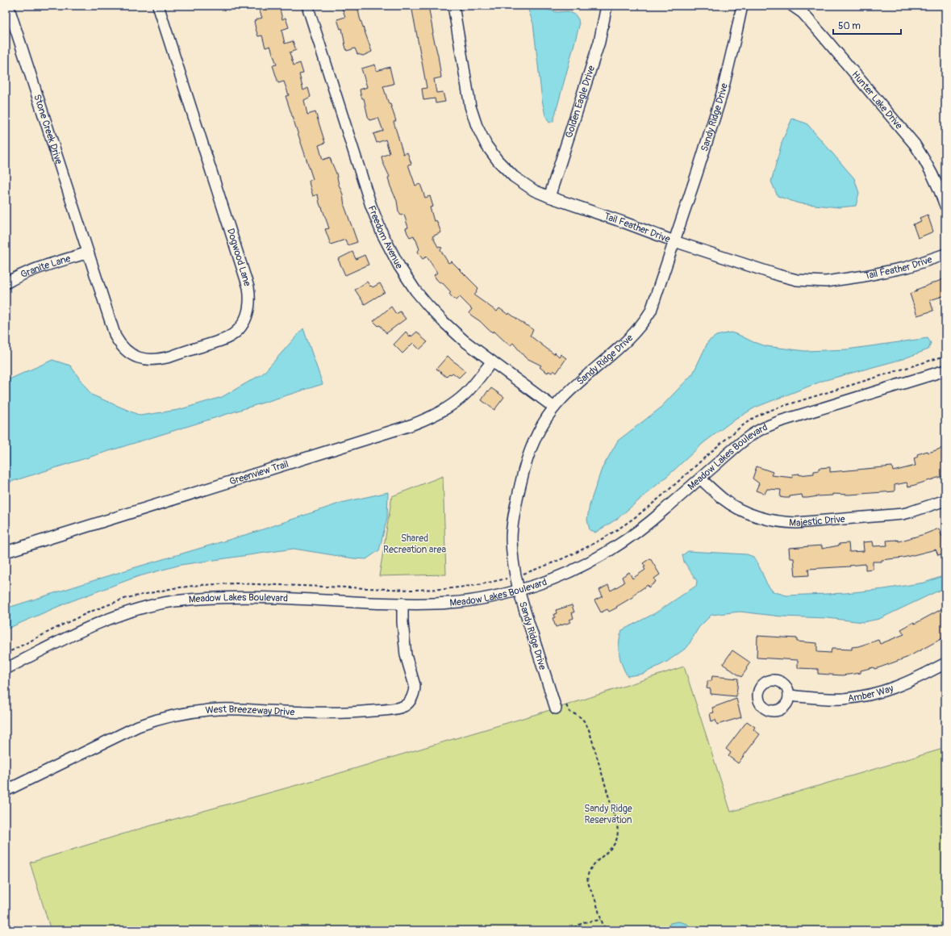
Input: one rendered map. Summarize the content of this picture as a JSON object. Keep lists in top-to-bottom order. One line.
{"streets":{"street":["Hunter Lake Drive","Golden Eagle Drive","Sandy Ridge Drive","Stone Creek Drive","Tail Feather Drive","Freedom Avenue","Dogwood Lane","Granite Lane","Meadow Lakes Boulevard","Greenview Trail","Majestic Drive","Amber Way","West Breezeway Drive"]},"crossings":[["Golden Eagle Drive","Tail Feather Drive"],["Sandy Ridge Drive","Tail Feather Drive"],["Sandy Ridge Drive","Freedom Avenue"],["Sandy Ridge Drive","Meadow Lakes Boulevard"],["Stone Creek Drive","Dogwood Lane"],["Stone Creek Drive","Granite Lane"],["Freedom Avenue","Greenview Trail"],["Dogwood Lane","Granite Lane"],["Meadow Lakes Boulevard","Majestic Drive"],["Meadow Lakes Boulevard","West Breezeway Drive"]],"parks":["Shared Recreation area","Sandy Ridge Reservation"],"scale_bar":"50 m"}
